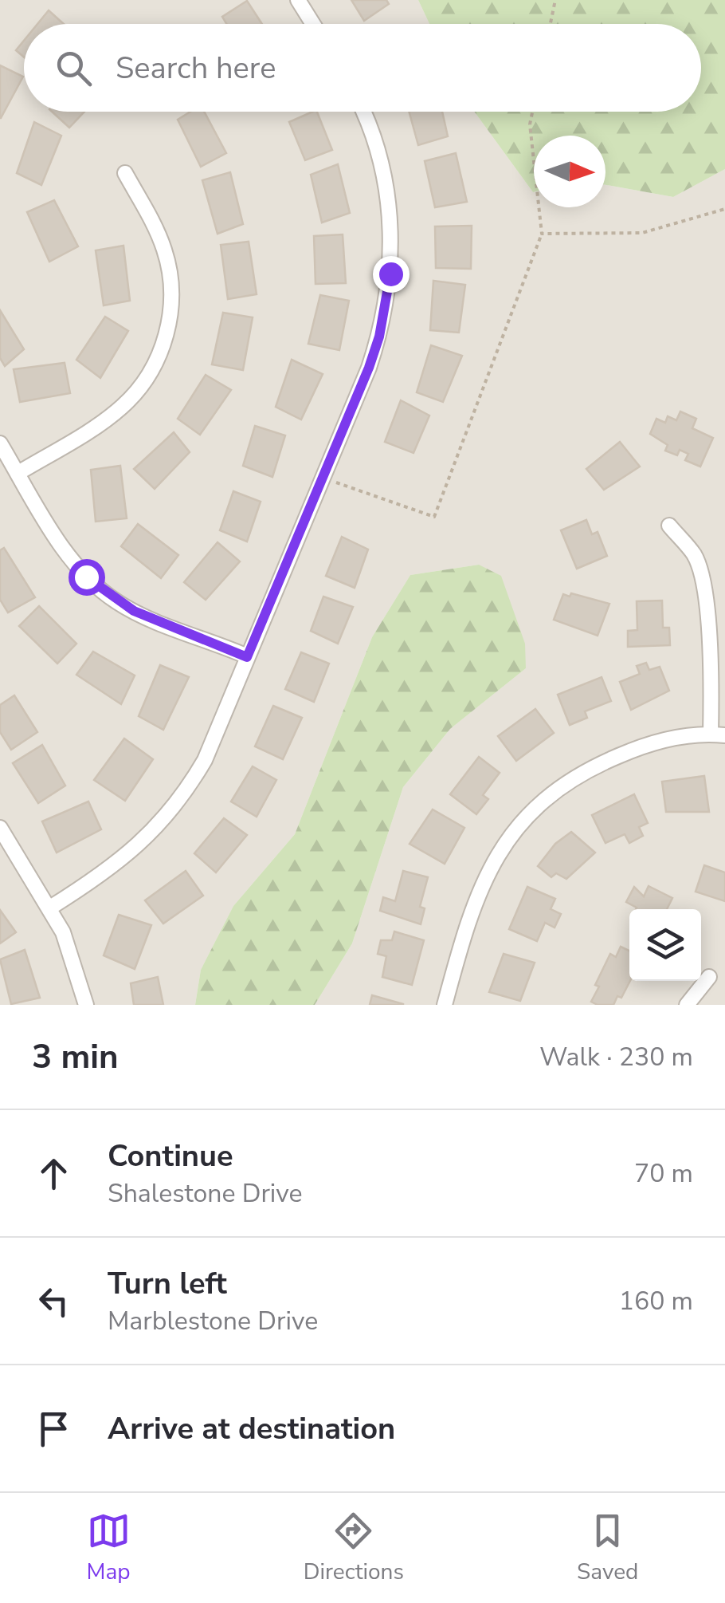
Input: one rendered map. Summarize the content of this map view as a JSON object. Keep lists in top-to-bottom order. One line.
{"north":"right","page":{"search":"Search here","heading":["3 min","Walk · 230 m"],"list":[["Continue","Shalestone Drive","70 m"],["Turn left","Marblestone Drive","160 m"],"Arrive at destination"],"nav":["Map","Directions","Saved"]}}
